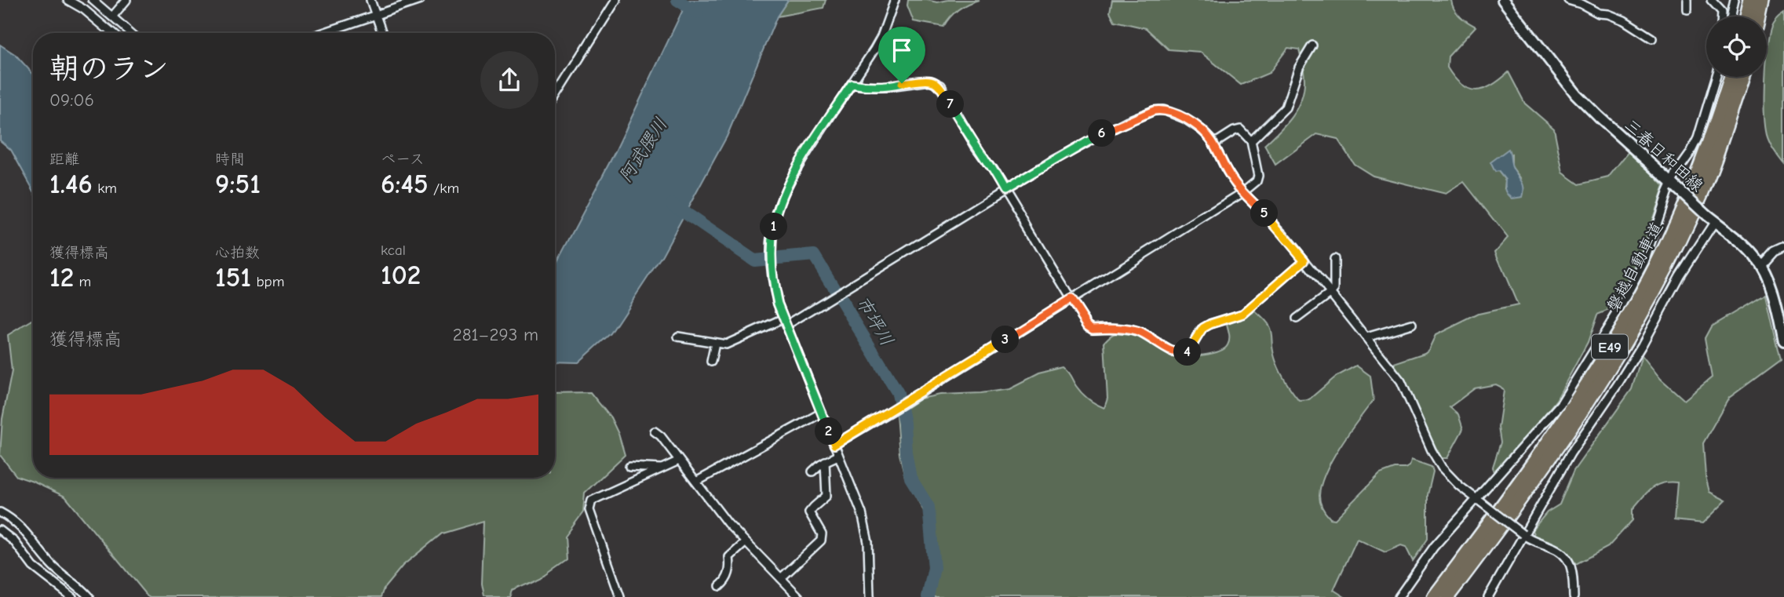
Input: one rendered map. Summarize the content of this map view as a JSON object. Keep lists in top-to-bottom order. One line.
{"streets":{"highway":["磐越自動車道","E49"],"main road":["三春日和田線"]},"water":["阿武隈川","市坪川"],"page":{"heading":["朝のラン","09:06"],"pins":["7","6","5","1","3","4","2"],"stats":[["距離","1.46 km"],["時間","9:51"],["ペース","6:45 /km"],["獲得標高","12 m"],["心拍数","151 bpm"],["kcal","102"]],"chart":["獲得標高","281–293 m"]}}
